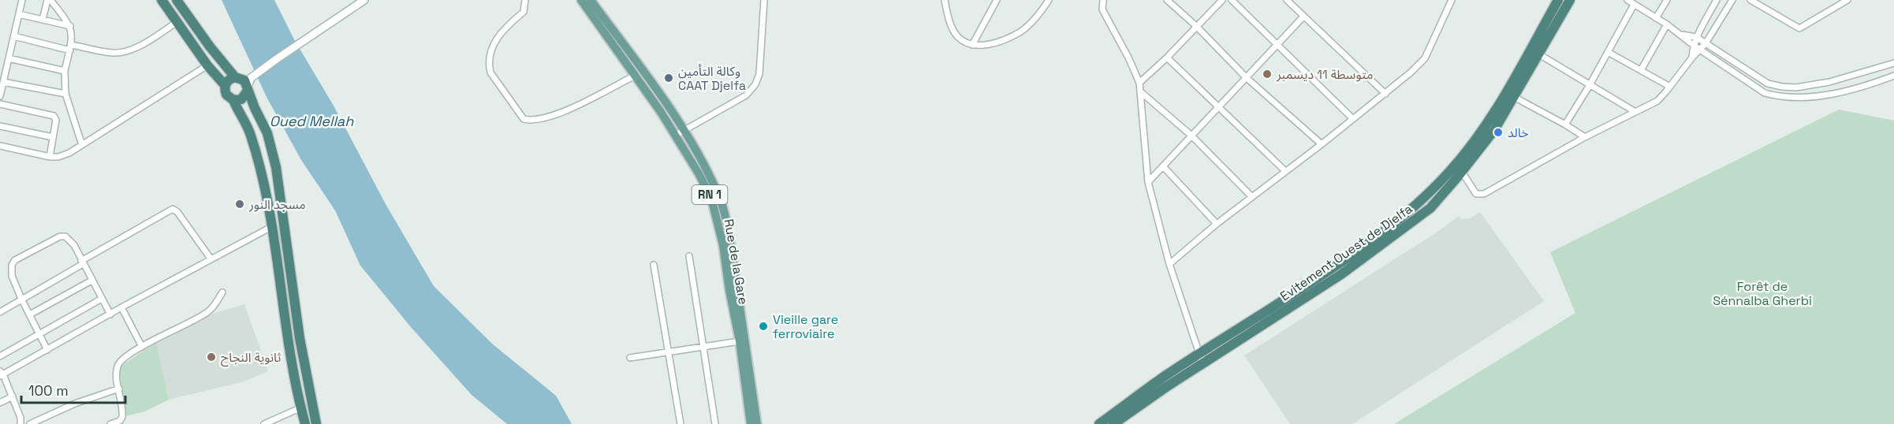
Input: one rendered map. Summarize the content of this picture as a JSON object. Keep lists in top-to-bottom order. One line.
{"streets":{"highway":["Evitement Ouest de Djelfa"],"main road":["RN 1","Rue de la Gare"]},"water":["Oued Mellah"],"parks":["Forêt de Sénnalba Gherbi"],"places":["متوسطة 11 ديسمبر","وكالة التأمين CAAT Djelfa","خالد","مسجد النور","Vieille gare ferroviaire","ثانوية النجاح"],"scale_bar":"100 m"}
